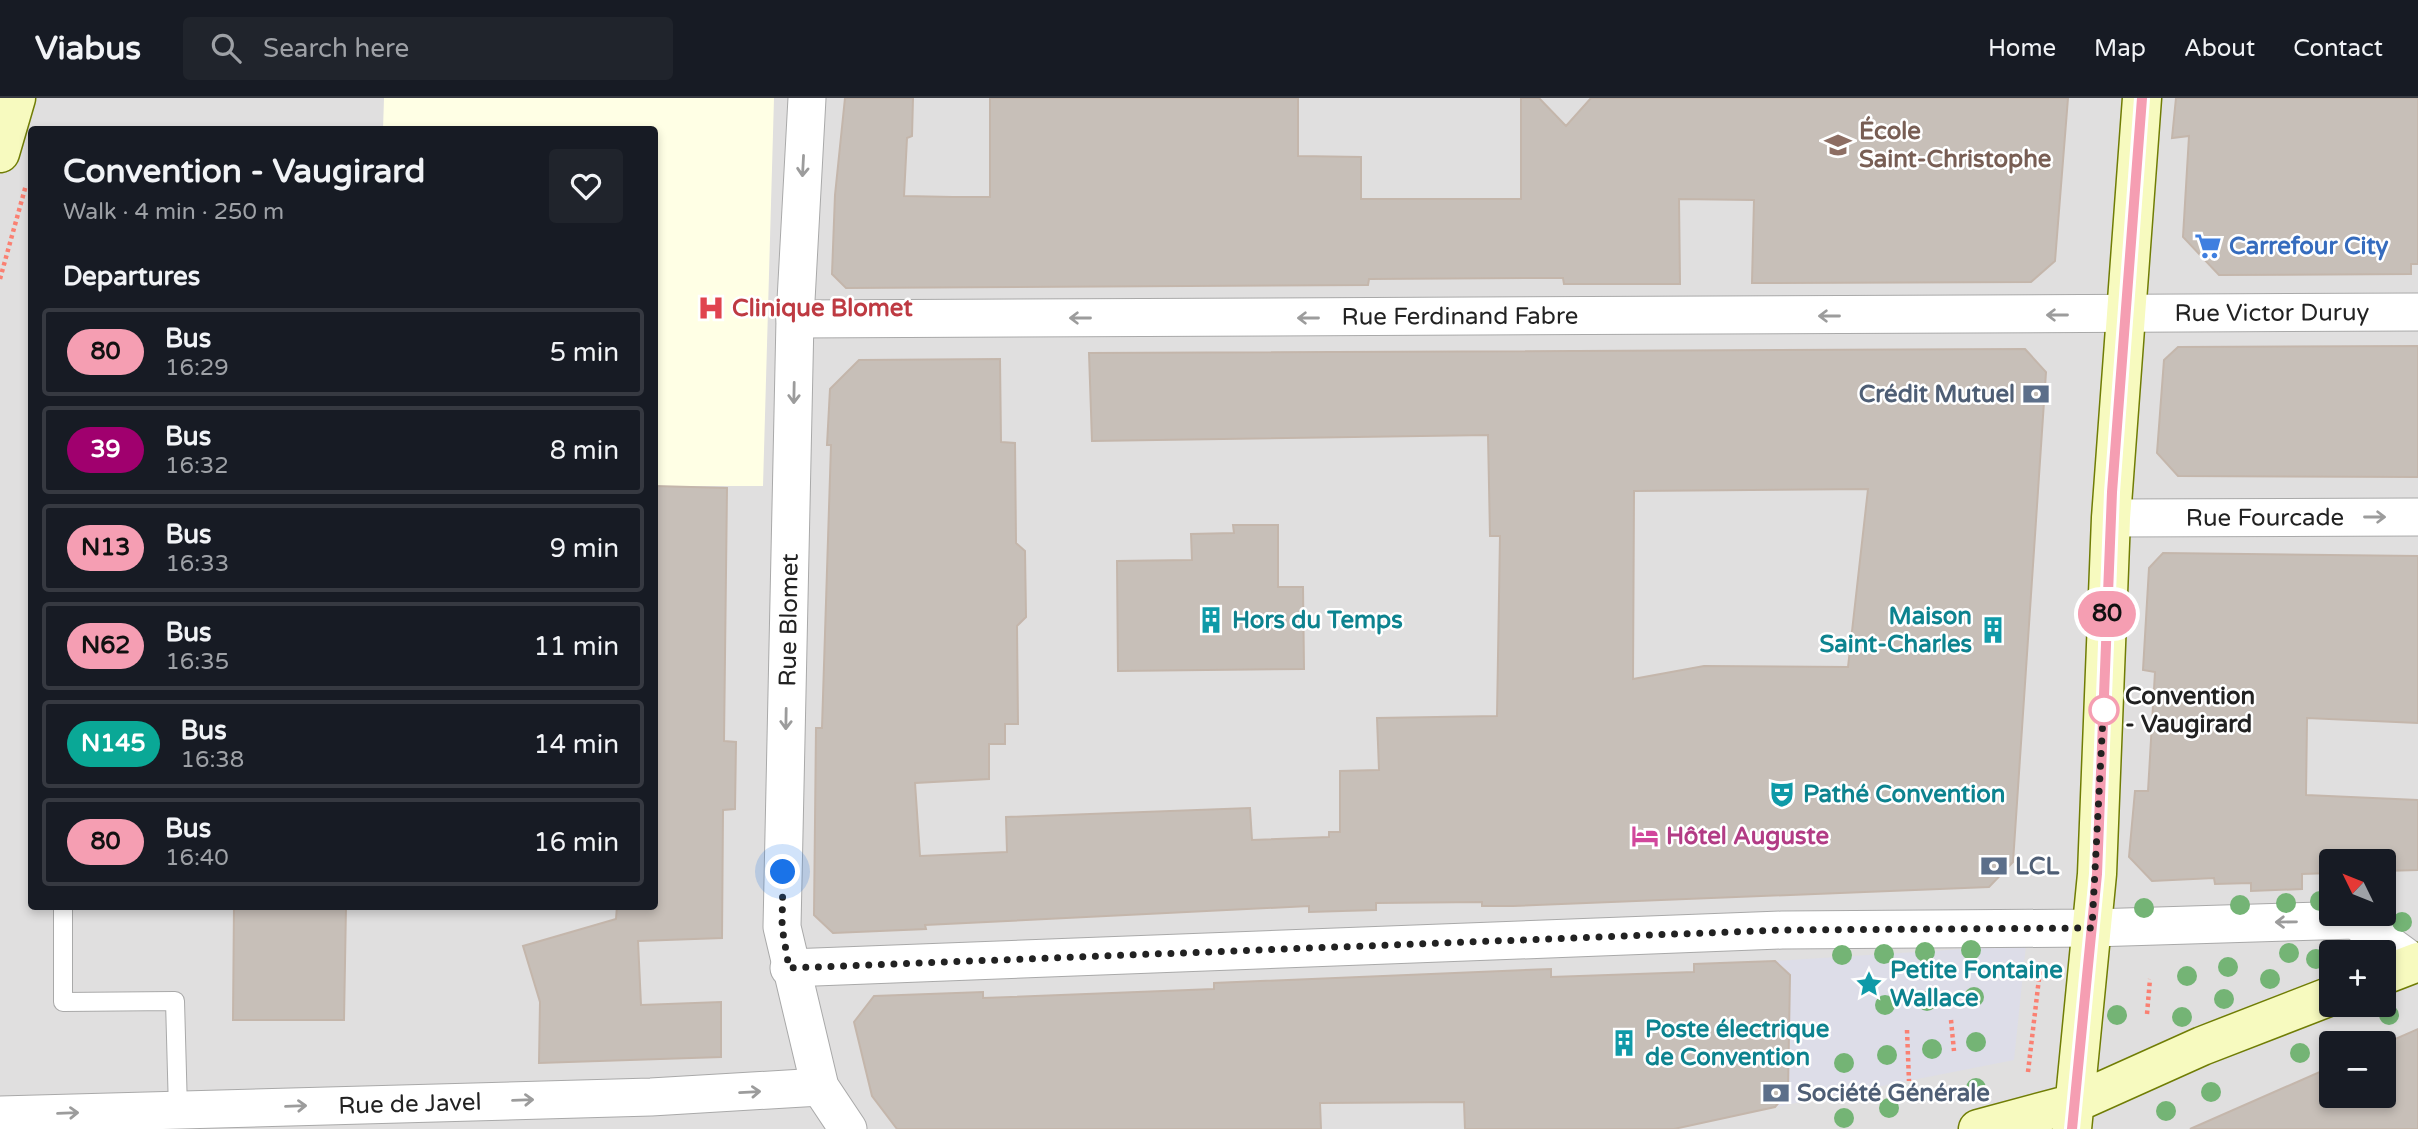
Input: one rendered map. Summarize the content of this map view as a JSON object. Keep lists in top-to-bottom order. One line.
{"streets":{"street":["Rue Victor Duruy","Rue Ferdinand Fabre","Rue Fourcade","Rue Blomet","Rue de Javel"]},"crossings":[["Rue Victor Duruy","Rue Ferdinand Fabre"],["Rue Ferdinand Fabre","Rue Blomet"],["Rue Blomet","Rue de Javel"]],"one_way":["Rue Ferdinand Fabre","Rue Fourcade","Rue Blomet","Rue de Javel"],"places":{"school or university":["École Saint-Christophe"],"supermarket":["Carrefour City"],"hospital":["Clinique Blomet"],"bank":["Crédit Mutuel","LCL","Société Générale"],"building":["Hors du Temps","Maison Saint-Charles","Poste électrique de Convention"],"other":["Convention - Vaugirard"],"theatre":["Pathé Convention"],"hotel":["Hôtel Auguste"],"place":["Petite Fontaine Wallace"]},"lines":["bus line 80"],"north":"top left","page":{"header":"Viabus","search":"Search here","nav":["Home","Map","About","Contact"],"on_map":"80","heading":[["Convention - Vaugirard","Walk · 4 min · 250 m"],"Departures"],"list":[{"mark":"80","name":"Bus","note":"16:29","value":"5 min"},{"mark":"39","name":"Bus","note":"16:32","value":"8 min"},{"mark":"N13","name":"Bus","note":"16:33","value":"9 min"},{"mark":"N62","name":"Bus","note":"16:35","value":"11 min"},{"mark":"N145","name":"Bus","note":"16:38","value":"14 min"},{"mark":"80","name":"Bus","note":"16:40","value":"16 min"}],"map_buttons":["+","−"]}}
